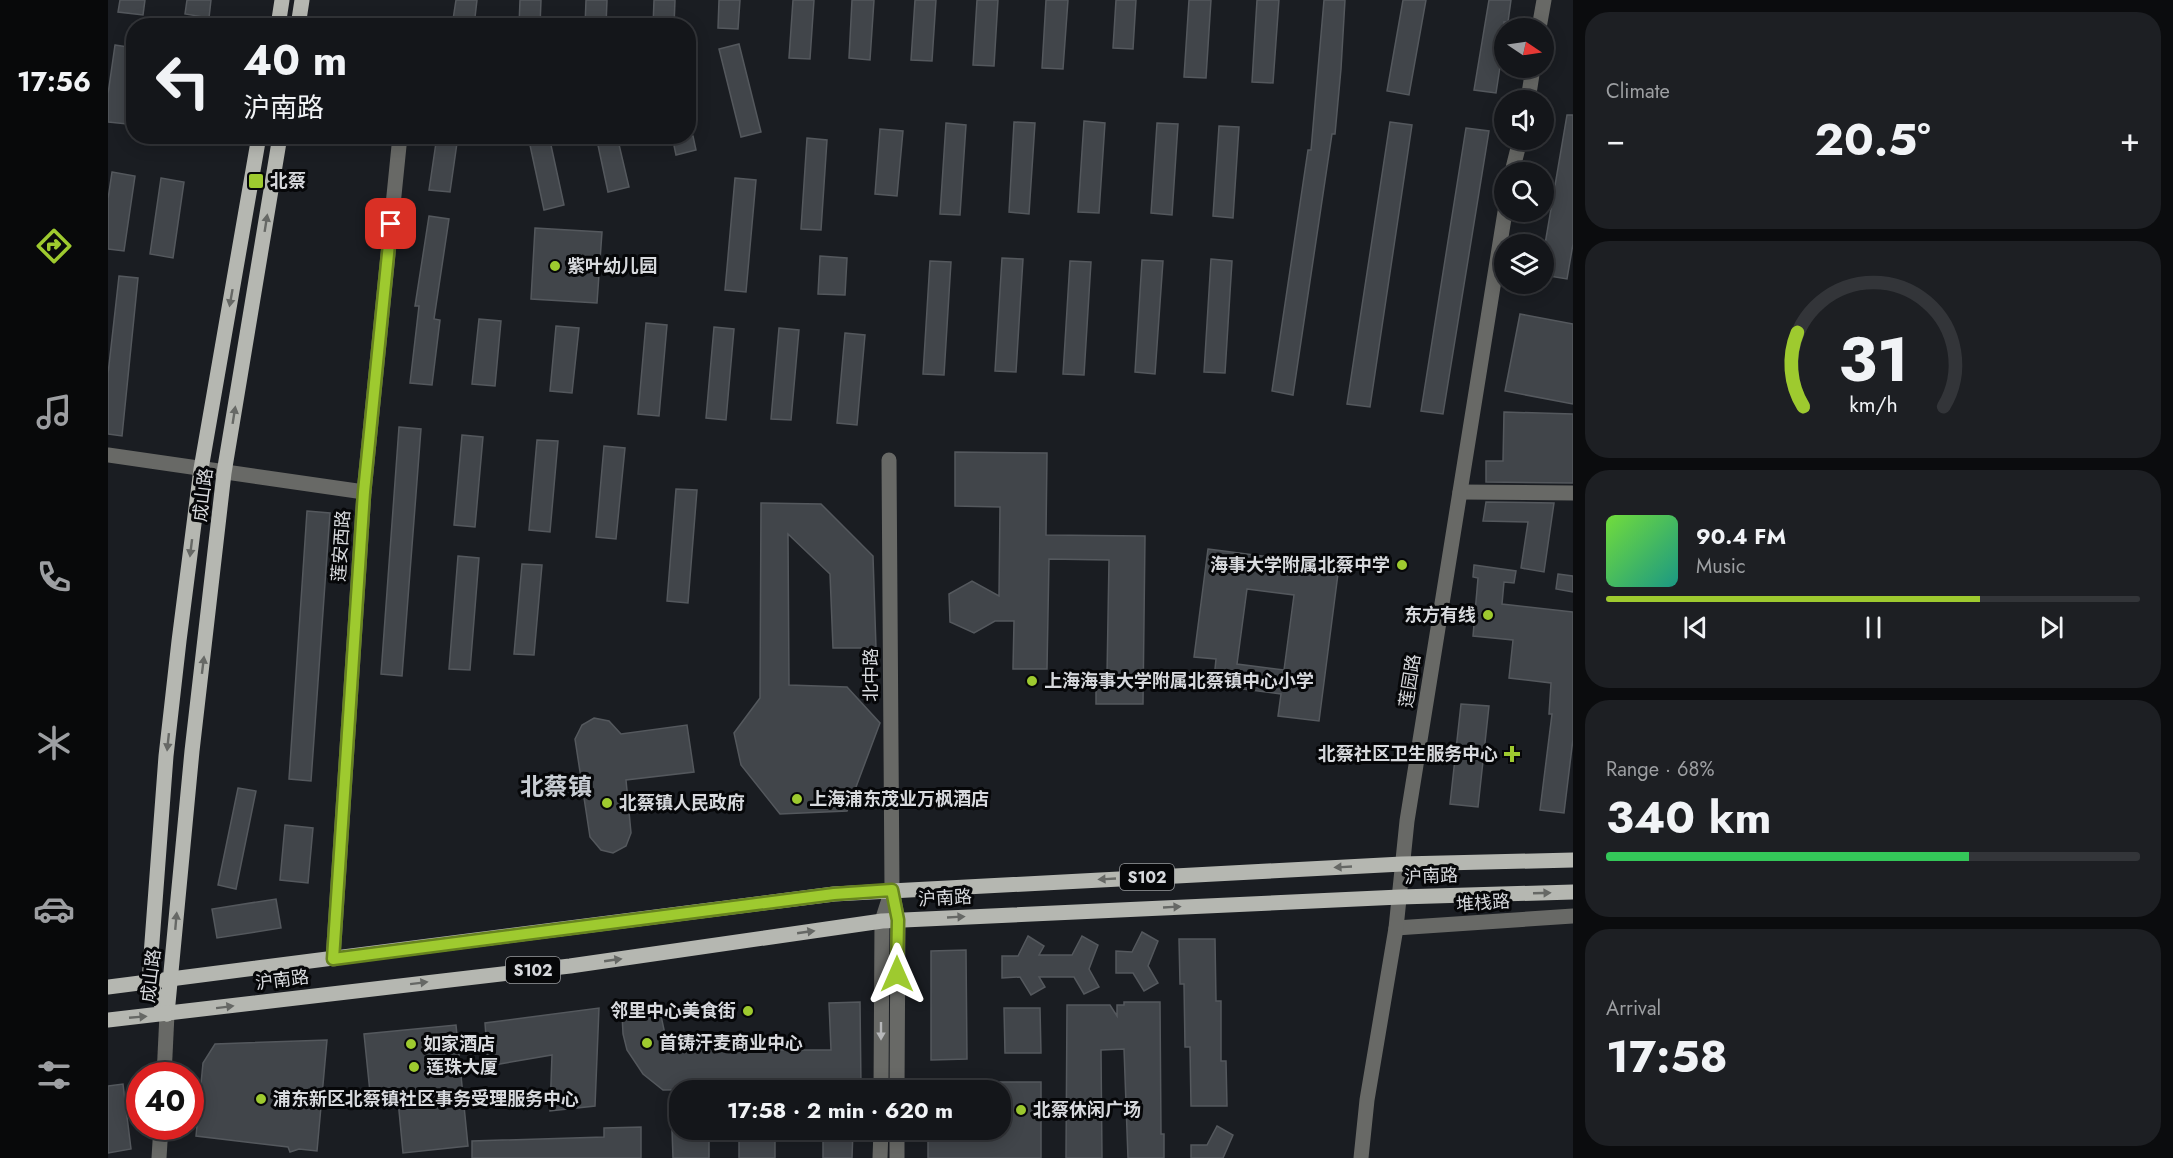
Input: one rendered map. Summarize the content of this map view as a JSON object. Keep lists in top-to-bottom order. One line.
{"streets":{"main road":["成山路","沪南路","S102"],"street":["莲安西路","北中路","莲园路","堆栈路"]},"crossings":[["成山路","沪南路"],["莲安西路","沪南路"],["北中路","沪南路"],["莲园路","沪南路"],["莲园路","堆栈路"]],"districts":["北蔡镇"],"places":{"transit":["北蔡"],"other":["紫叶幼儿园","海事大学附属北蔡中学","东方有线","上海海事大学附属北蔡镇中心小学","上海浦东茂业万枫酒店","北蔡镇人民政府","邻里中心美食街","首铸汗麦商业中心","如家酒店","莲珠大厦","浦东新区北蔡镇社区事务受理服务中心","北蔡休闲广场"],"health":["北蔡社区卫生服务中心"]},"north":"right","page":{"tabs":"17:56","tile":["Climate",["Range · 68%","340 km"],["Arrival","17:58"]],"turn":["40 m","沪南路"],"heat":["−","20.5°","+"],"song":["90.4 FM","Music"],"limit":"40","trip":"17:58 · 2 min · 620 m","gauge":["31","km/h"]}}
